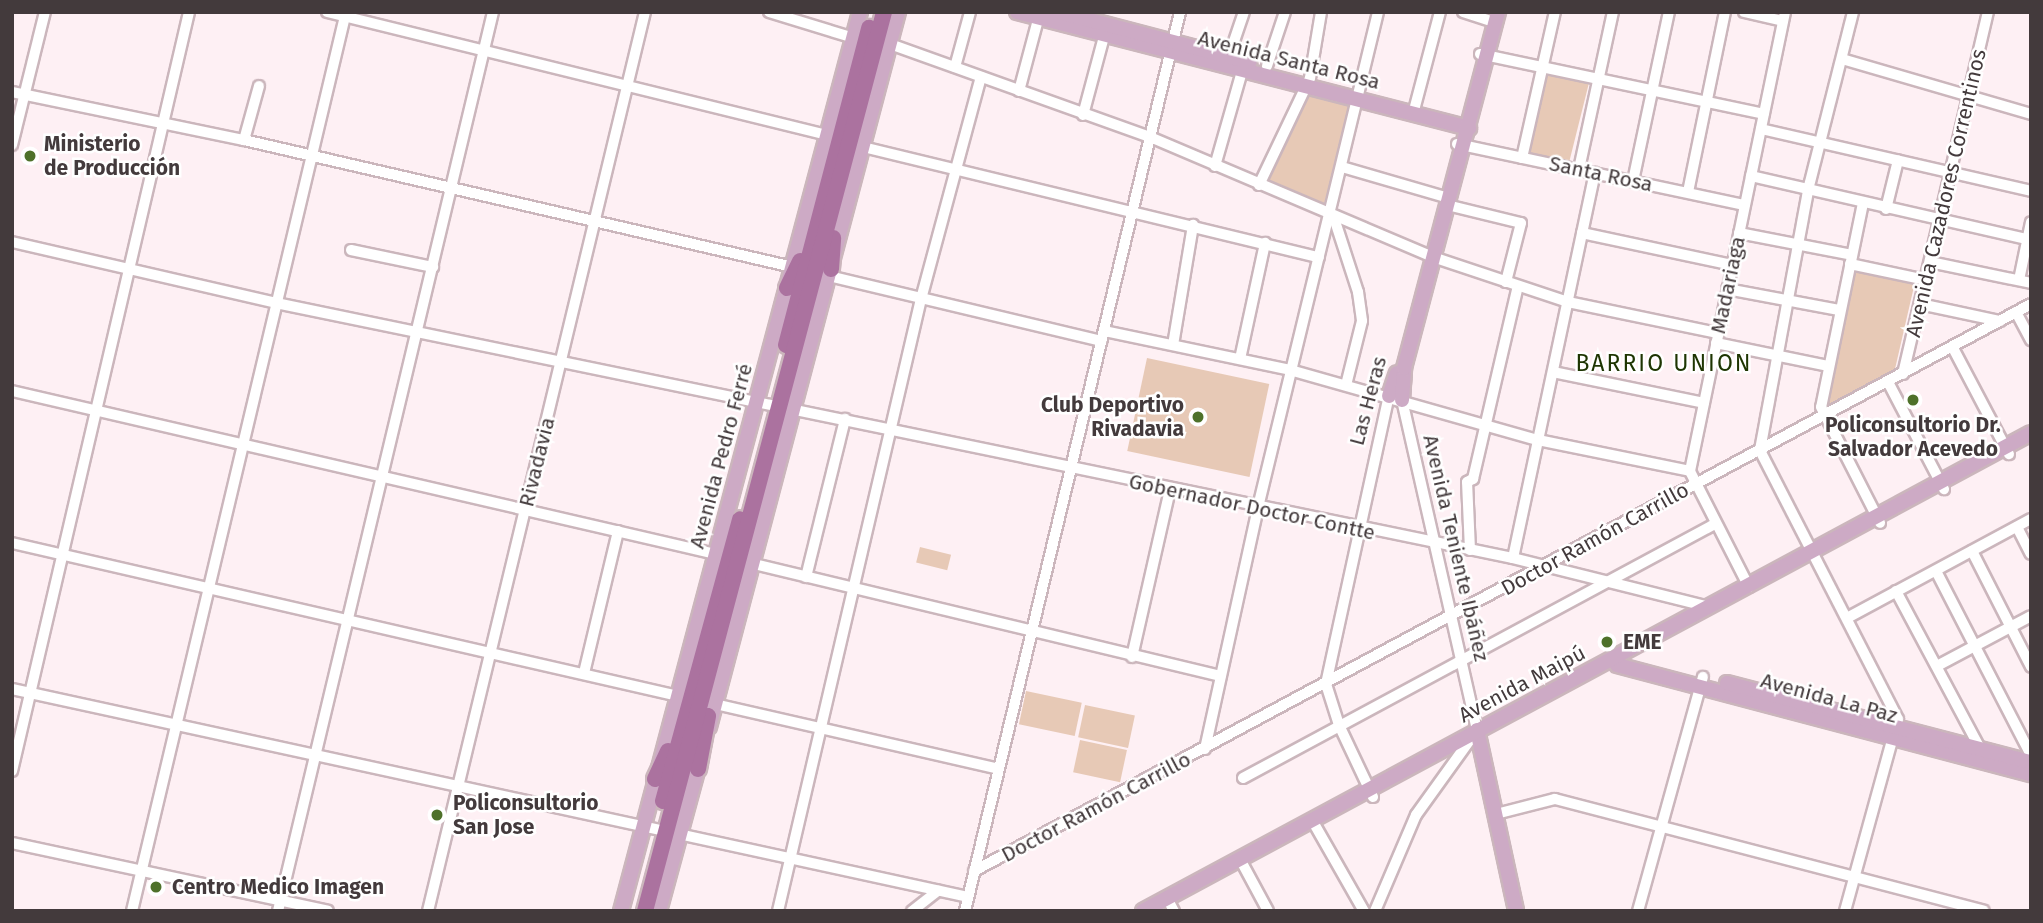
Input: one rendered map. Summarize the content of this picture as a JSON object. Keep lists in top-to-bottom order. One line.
{"streets":{"highway":["Avenida Pedro Ferré"],"main road":["Avenida Santa Rosa","Las Heras","Avenida Teniente Ibáñez","Avenida Maipú","Avenida La Paz"],"street":["Santa Rosa","Avenida Cazadores Correntinos","Madariaga","Rivadavia","Gobernador Doctor Contte","Doctor Ramón Carrillo"]},"crossings":[["Avenida Santa Rosa","Las Heras"],["Santa Rosa","Madariaga"],["Santa Rosa","Las Heras"],["Avenida Cazadores Correntinos","Doctor Ramón Carrillo"],["Madariaga","Doctor Ramón Carrillo"],["Madariaga","Avenida Maipú"],["Las Heras","Gobernador Doctor Contte"],["Las Heras","Doctor Ramón Carrillo"],["Las Heras","Avenida Teniente Ibáñez"],["Las Heras","Avenida Maipú"],["Avenida Pedro Ferré","Gobernador Doctor Contte"],["Rivadavia","Gobernador Doctor Contte"],["Gobernador Doctor Contte","Doctor Ramón Carrillo"],["Gobernador Doctor Contte","Avenida Teniente Ibáñez"],["Gobernador Doctor Contte","Avenida Maipú"],["Doctor Ramón Carrillo","Avenida Teniente Ibáñez"],["Avenida Teniente Ibáñez","Avenida Maipú"],["Avenida Maipú","Avenida La Paz"]],"districts":["BARRIO UNION"],"places":["Ministerio de Producción","Policonsultorio Dr. Salvador Acevedo","Club Deportivo Rivadavia","EME","Policonsultorio San Jose","Centro Medico Imagen"]}
